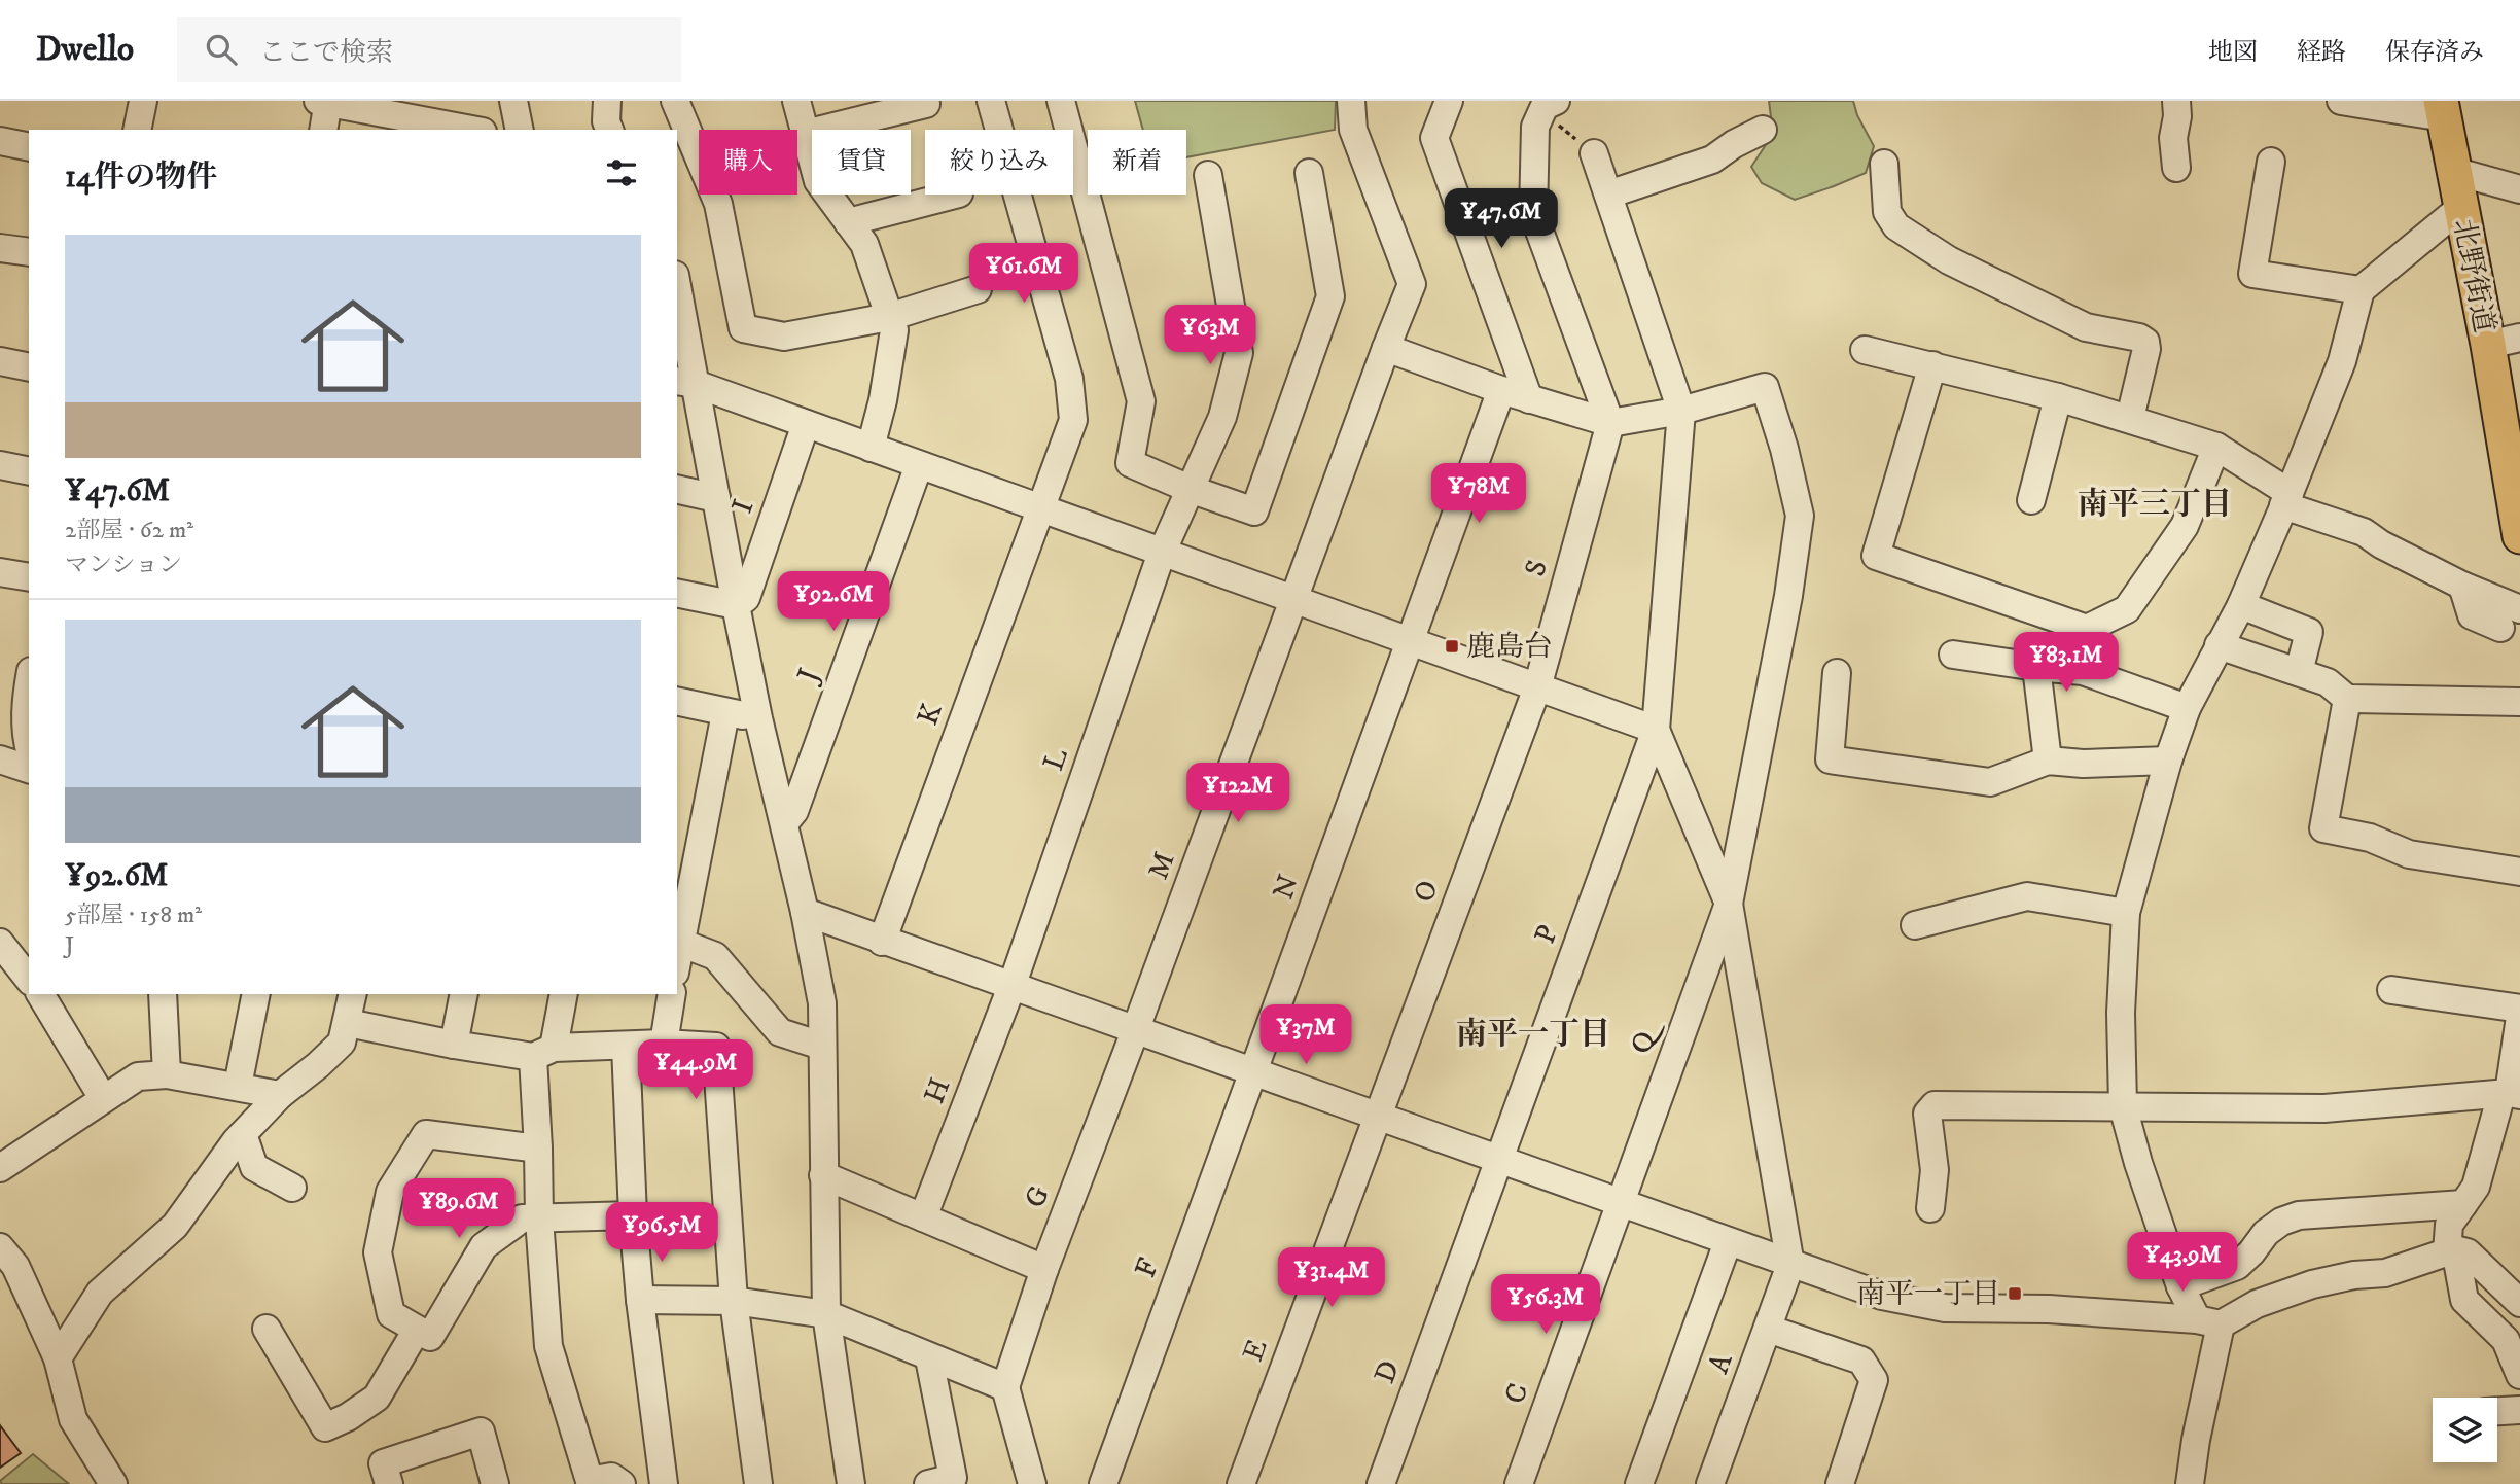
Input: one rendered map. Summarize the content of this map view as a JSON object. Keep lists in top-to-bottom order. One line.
{"streets":{"main road":["北野街道"],"street":["I","S","J","K","L","M","N","O","P","Q","H","G","F","E","A","D","C"]},"crossings":[["S","O"],["L","H"],["M","G"],["N","F"],["O","E"],["P","D"],["Q","C"]],"districts":["南平三丁目","南平一丁目"],"places":{"transit":["鹿島台","南平一丁目"]},"page":{"header":"Dwello","search":"ここで検索","nav":["地図","経路","保存済み"],"chip":["購入","賃貸","絞り込み","新着"],"heading":"14件の物件","price":["¥47.6M","¥61.6M","¥63M","¥78M","¥92.6M","¥83.1M","¥122M","¥37M","¥44.9M","¥89.6M","¥96.5M","¥43.9M","¥31.4M","¥56.3M"],"list":[{"name":"¥47.6M","note":"2部屋 · 62 m² · マンション"},{"name":"¥92.6M","note":"5部屋 · 158 m² · J"}]}}
